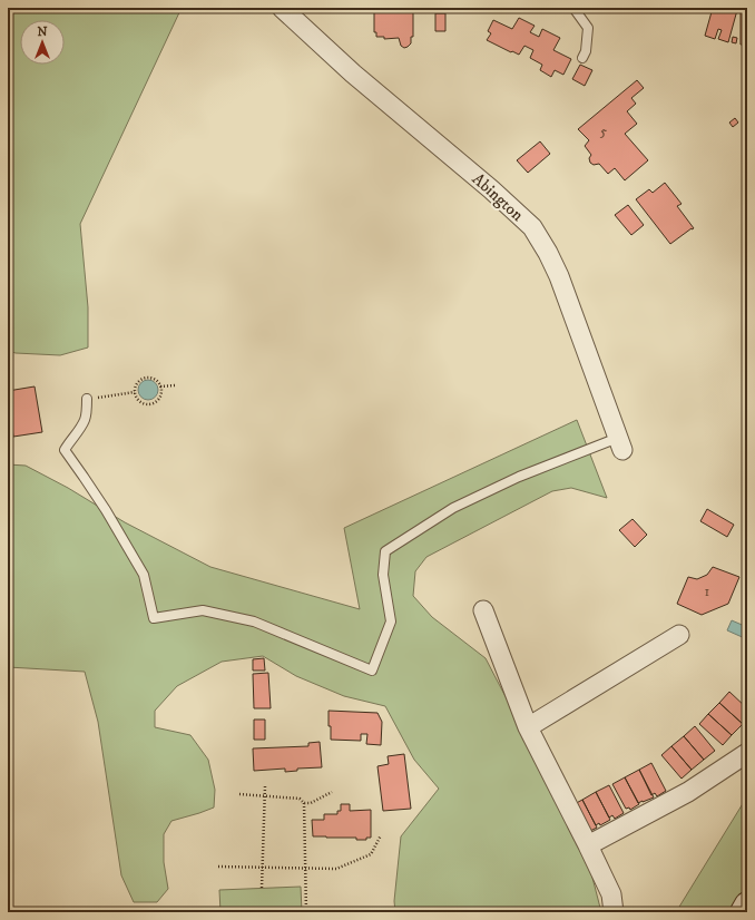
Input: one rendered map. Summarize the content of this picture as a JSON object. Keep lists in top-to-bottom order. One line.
{"streets":{"street":["Abington"]},"house_numbers":["5","1"],"north":"top"}
